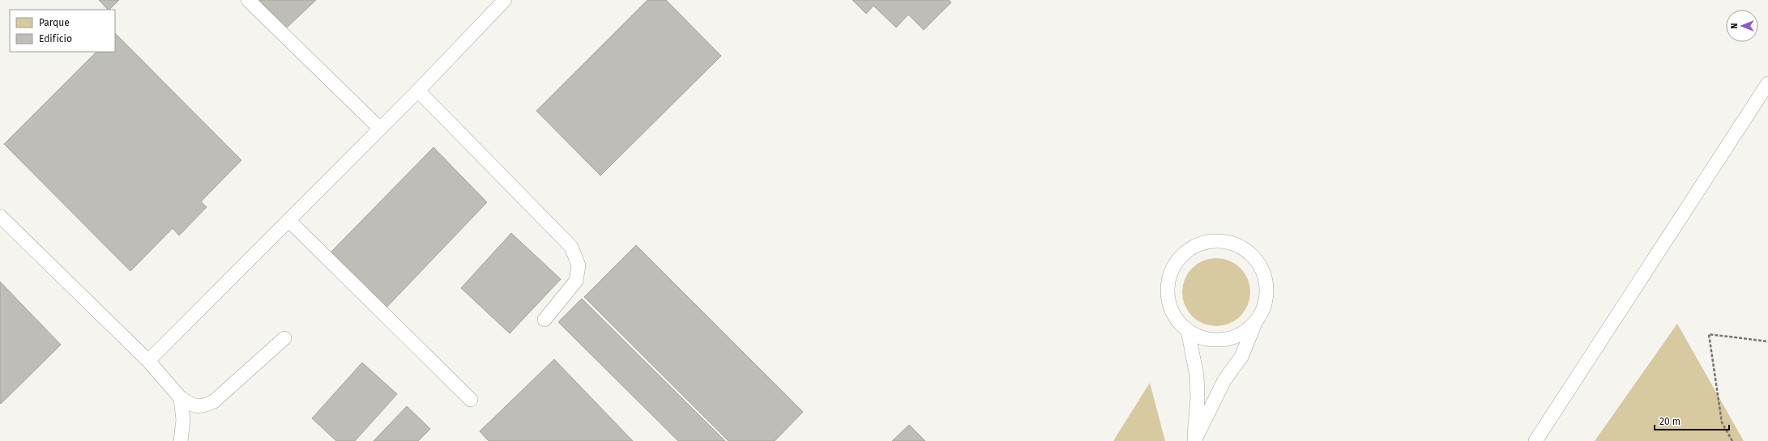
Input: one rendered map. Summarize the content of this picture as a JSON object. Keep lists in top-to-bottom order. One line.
{"legend":["Parque","Edifício"],"scale_bar":"20 m","north":"left"}
